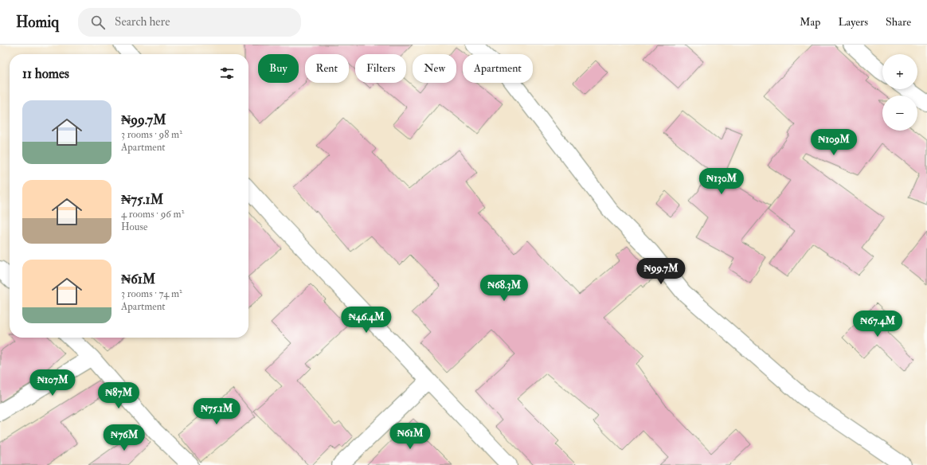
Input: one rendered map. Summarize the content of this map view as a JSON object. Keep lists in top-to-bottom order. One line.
{"page":{"header":"Homiq","search":"Search here","nav":["Map","Layers","Share"],"map_buttons":["+","−"],"chip":["Buy","Rent","Filters","New","Apartment"],"heading":"11 homes","list":[{"name":"₦99.7M","note":"3 rooms · 98 m² · Apartment"},{"name":"₦75.1M","note":"4 rooms · 96 m² · House"},{"name":"₦61M","note":"3 rooms · 74 m² · Apartment"}],"price":["₦109M","₦130M","₦99.7M","₦68.3M","₦46.4M","₦67.4M","₦107M","₦87M","₦75.1M","₦61M","₦76M"]}}
